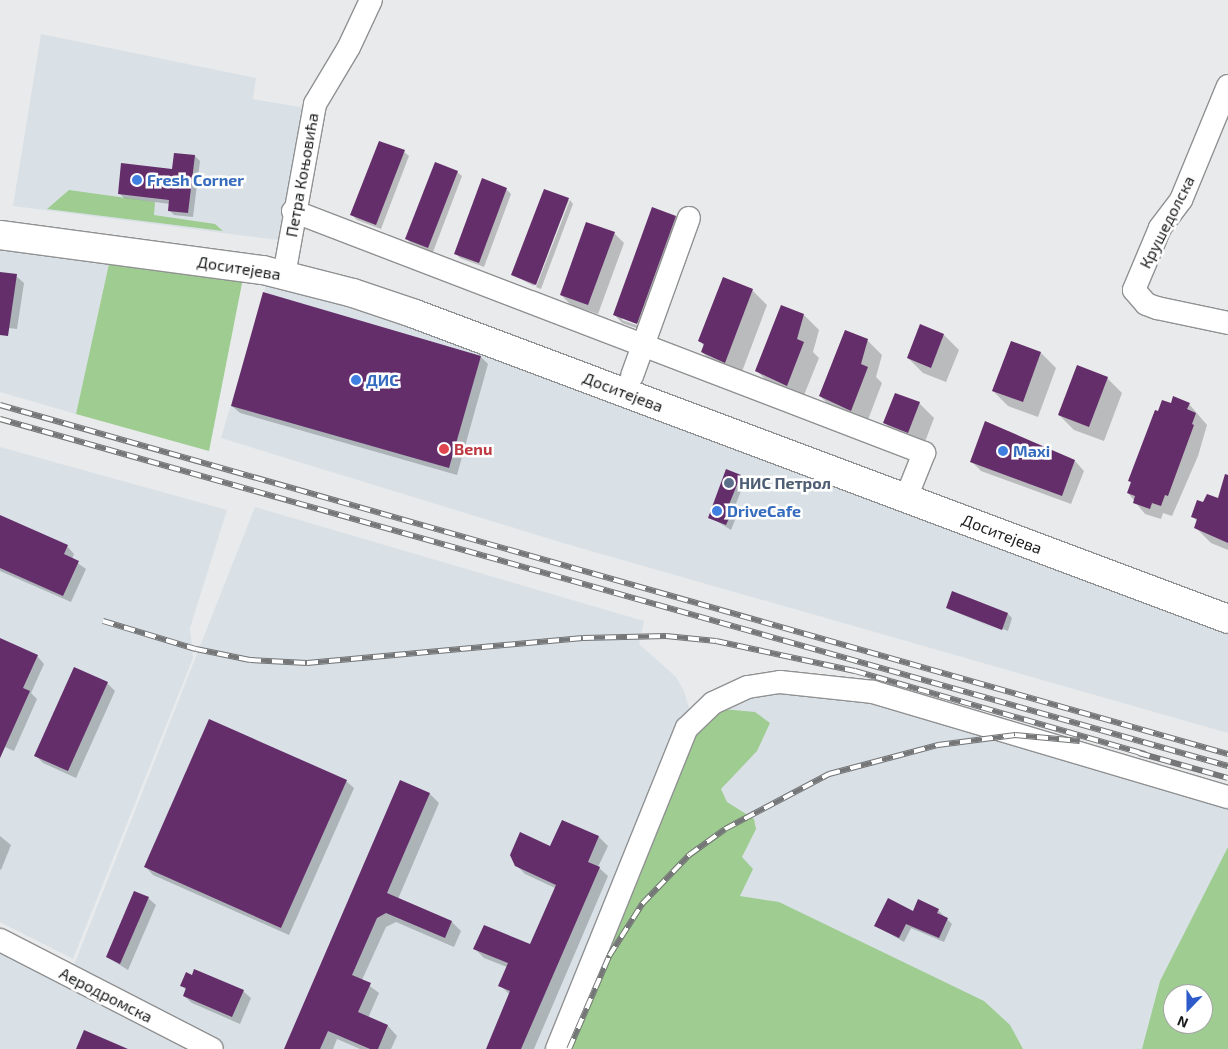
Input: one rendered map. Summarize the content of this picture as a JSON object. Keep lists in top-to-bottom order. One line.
{"streets":{"main road":["Доситејева"],"street":["Петра Коњовића","Крушедолска","Аеродромска"]},"crossings":[["Петра Коњовића","Доситејева"]],"places":["Fresh Corner","ДИС","Benu","Maxi","НИС Петрол","DriveCafe"],"north":"bottom"}
